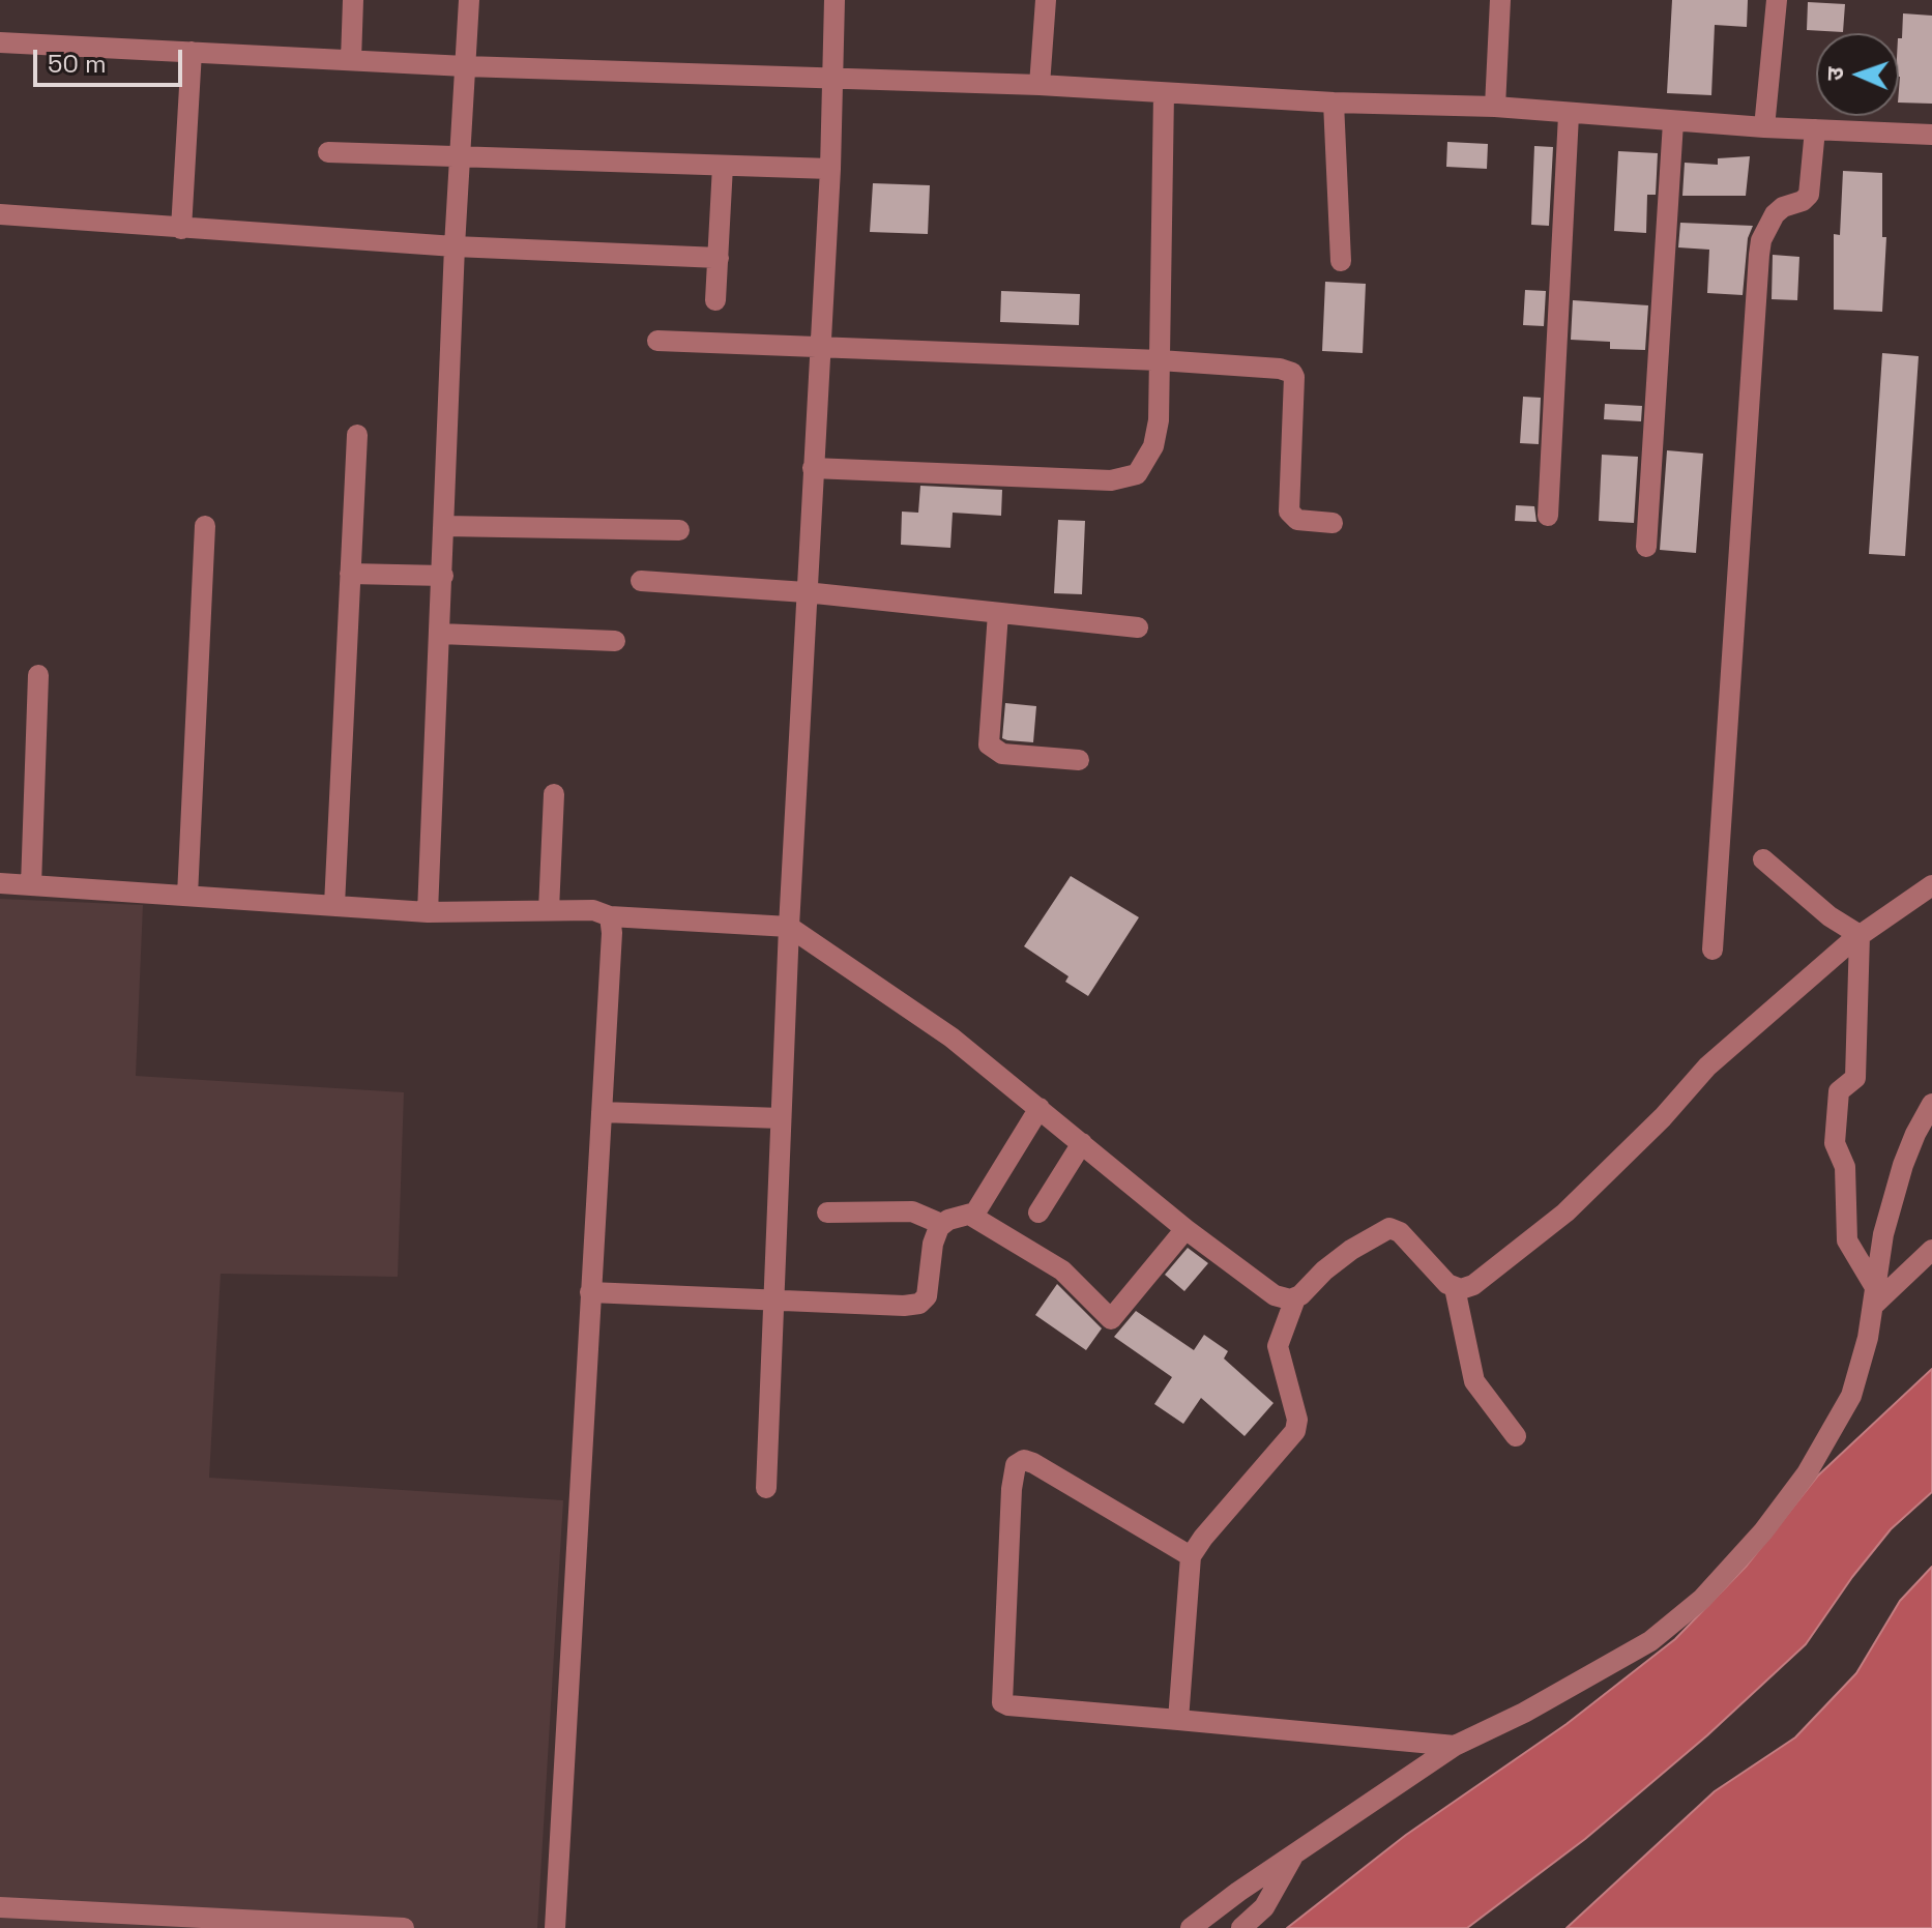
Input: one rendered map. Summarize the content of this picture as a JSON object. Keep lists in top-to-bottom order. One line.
{"scale_bar":"50 m","north":"left"}
